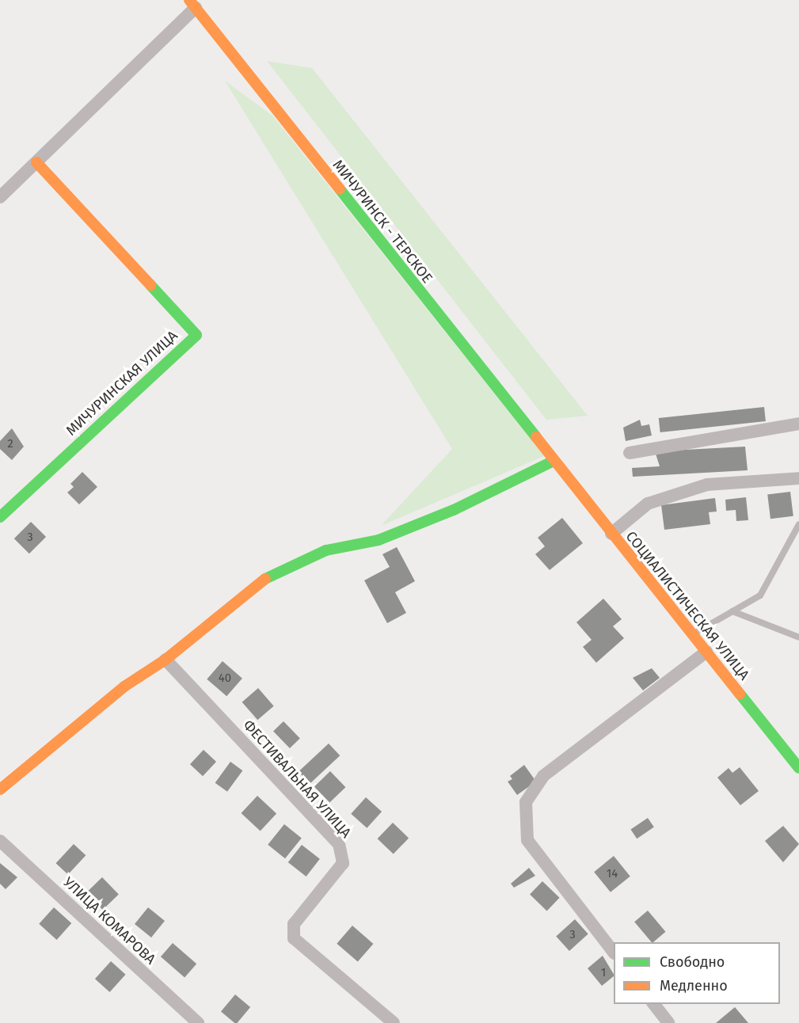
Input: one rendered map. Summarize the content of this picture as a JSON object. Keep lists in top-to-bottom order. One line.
{"streets":{"street":["МИЧУРИНСК - ТЕРСКОЕ","МИЧУРИНСКАЯ УЛИЦА","СОЦИАЛИСТИЧЕСКАЯ УЛИЦА","ФЕСТИВАЛЬНАЯ УЛИЦА","УЛИЦА КОМАРОВА"]},"crossings":[["МИЧУРИНСК - ТЕРСКОЕ","СОЦИАЛИСТИЧЕСКАЯ УЛИЦА"]],"house_numbers":["2","3","40","14","3","1"],"legend":["Свободно","Медленно"]}
